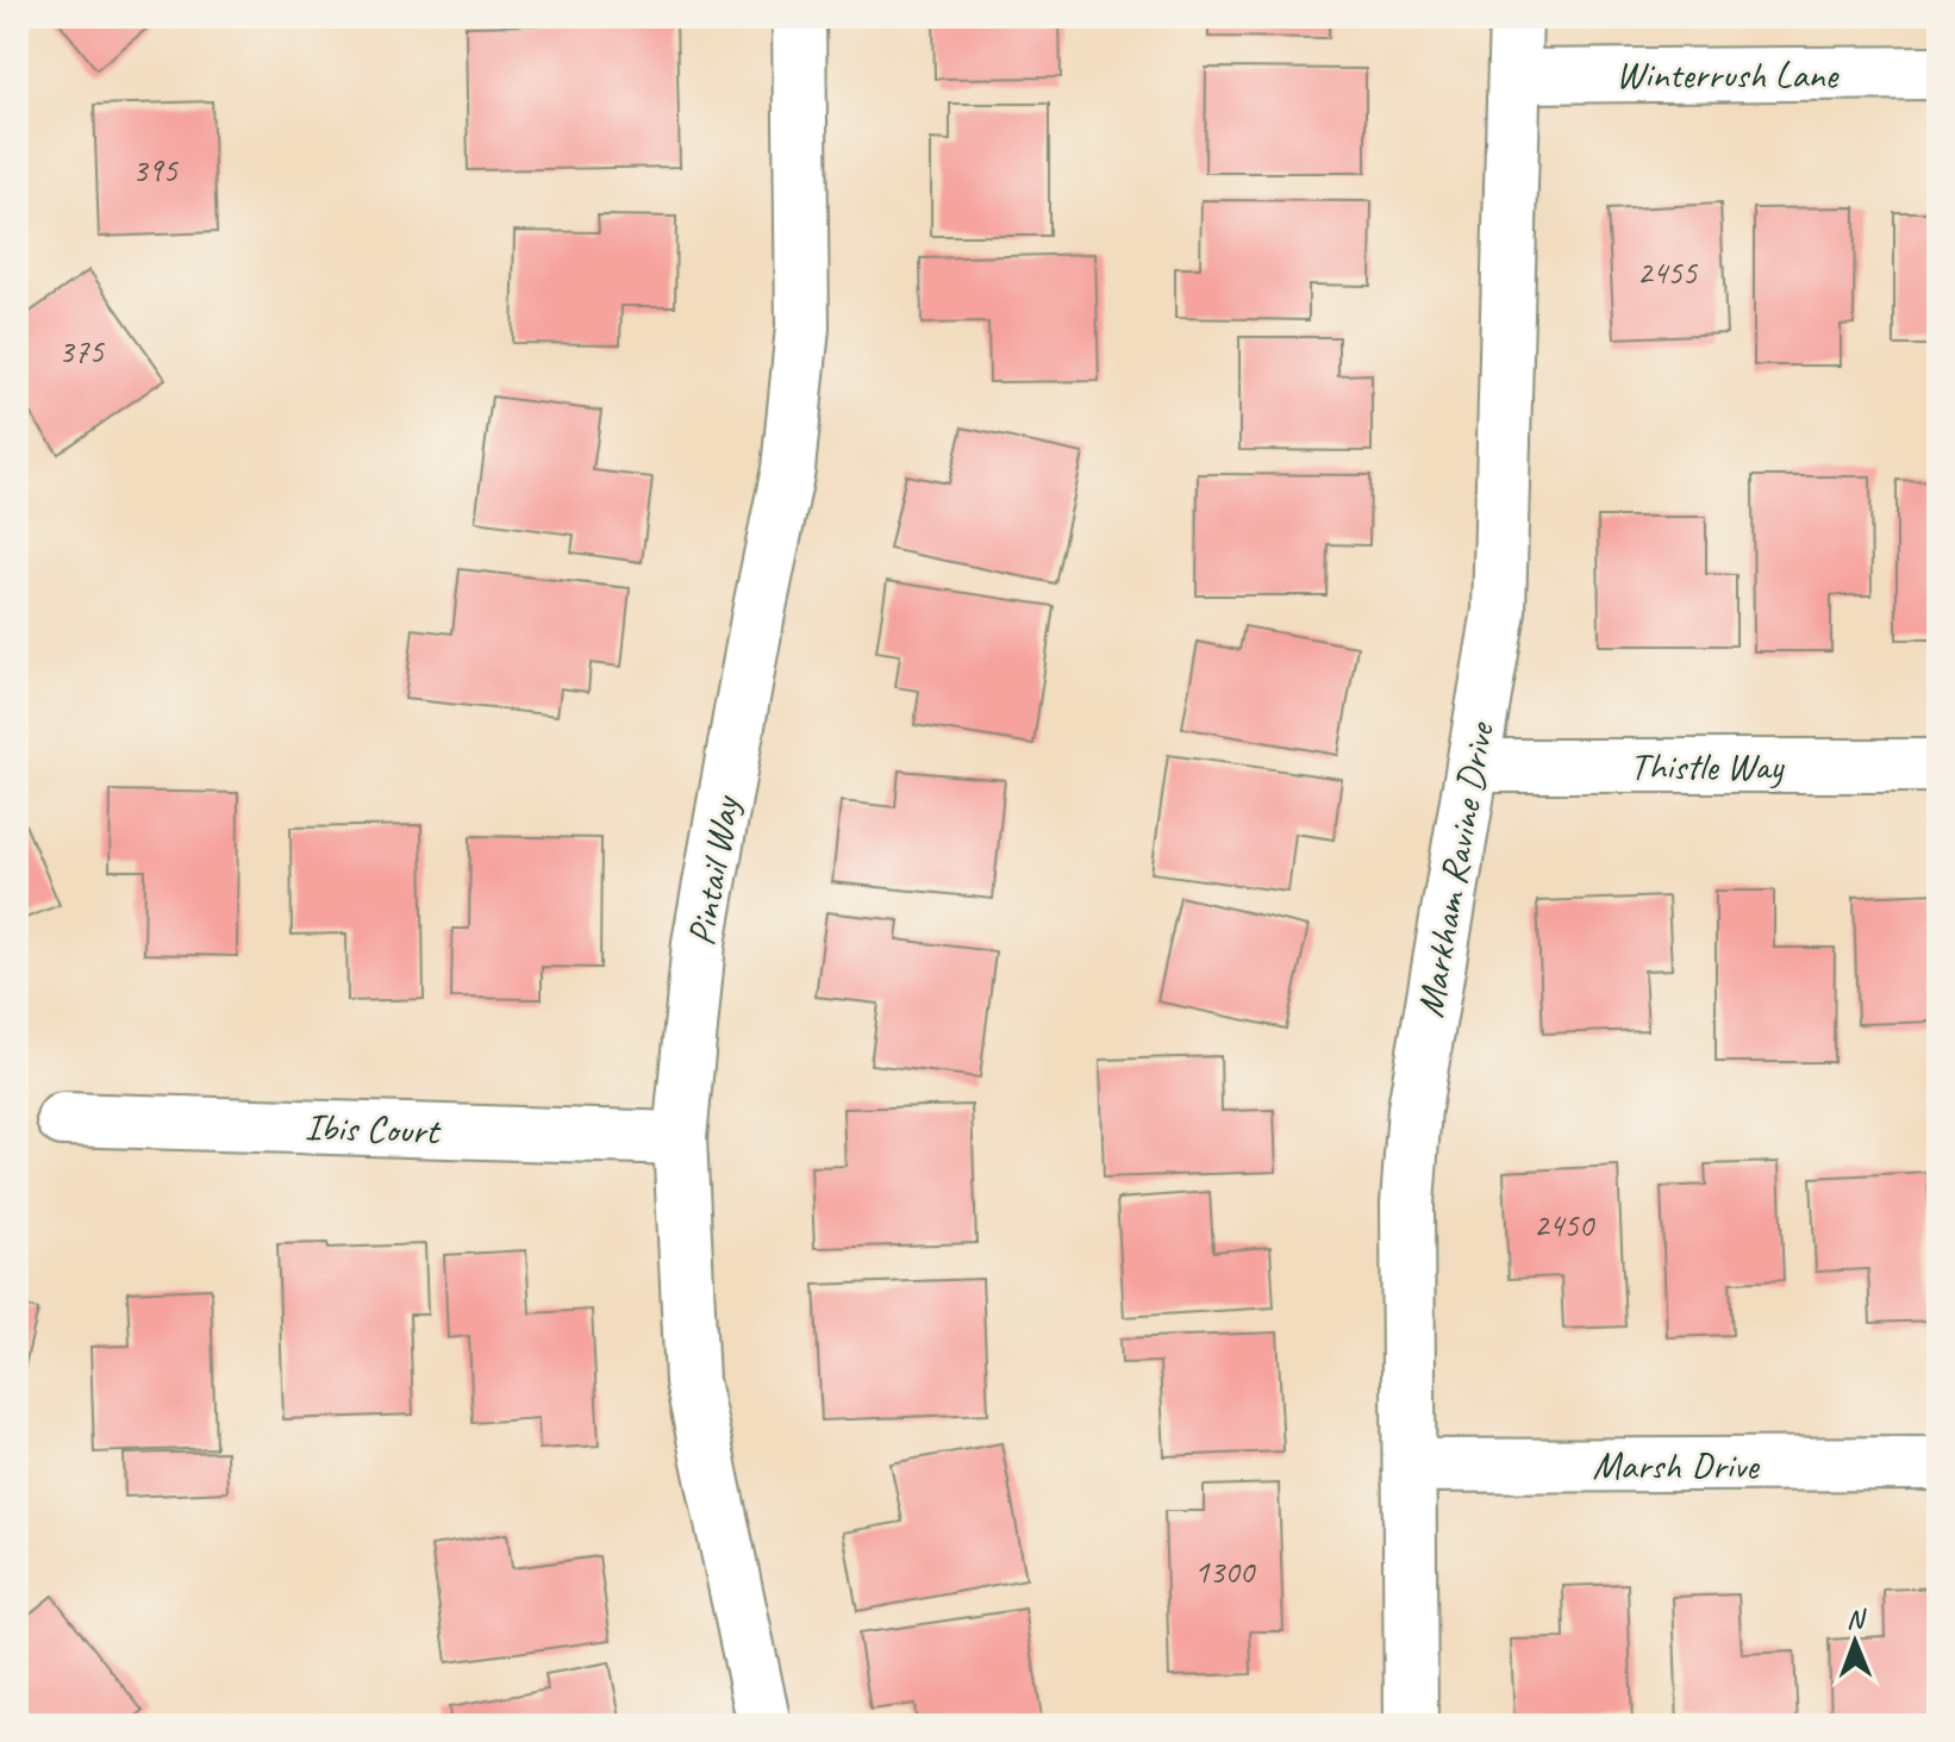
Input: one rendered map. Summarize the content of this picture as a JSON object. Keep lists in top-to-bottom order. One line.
{"streets":{"street":["Winterrush Lane","Thistle Way","Markham Ravine Drive","Pintail Way","Ibis Court","Marsh Drive"]},"crossings":[["Winterrush Lane","Markham Ravine Drive"],["Thistle Way","Markham Ravine Drive"],["Markham Ravine Drive","Marsh Drive"],["Pintail Way","Ibis Court"]],"house_numbers":["395","2455","375","2450","1300"],"north":"top"}
